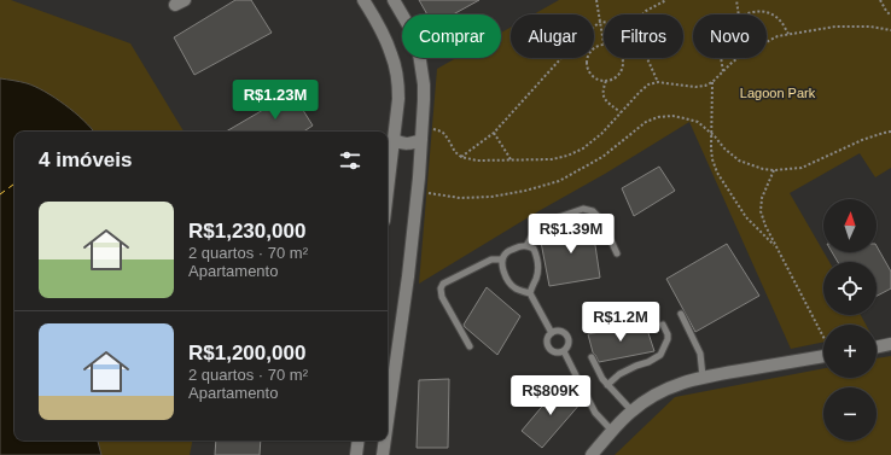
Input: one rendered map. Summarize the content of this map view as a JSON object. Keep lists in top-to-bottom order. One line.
{"parks":["Lagoon Park"],"north":"top","page":{"chip":["Comprar","Alugar","Filtros","Novo"],"price":["R$1.23M","R$1.39M","R$1.2M","R$809K"],"heading":"4 imóveis","list":[{"name":"R$1,230,000","note":"2 quartos · 70 m² · Apartamento"},{"name":"R$1,200,000","note":"2 quartos · 70 m² · Apartamento"}],"map_buttons":["+","−"]}}
